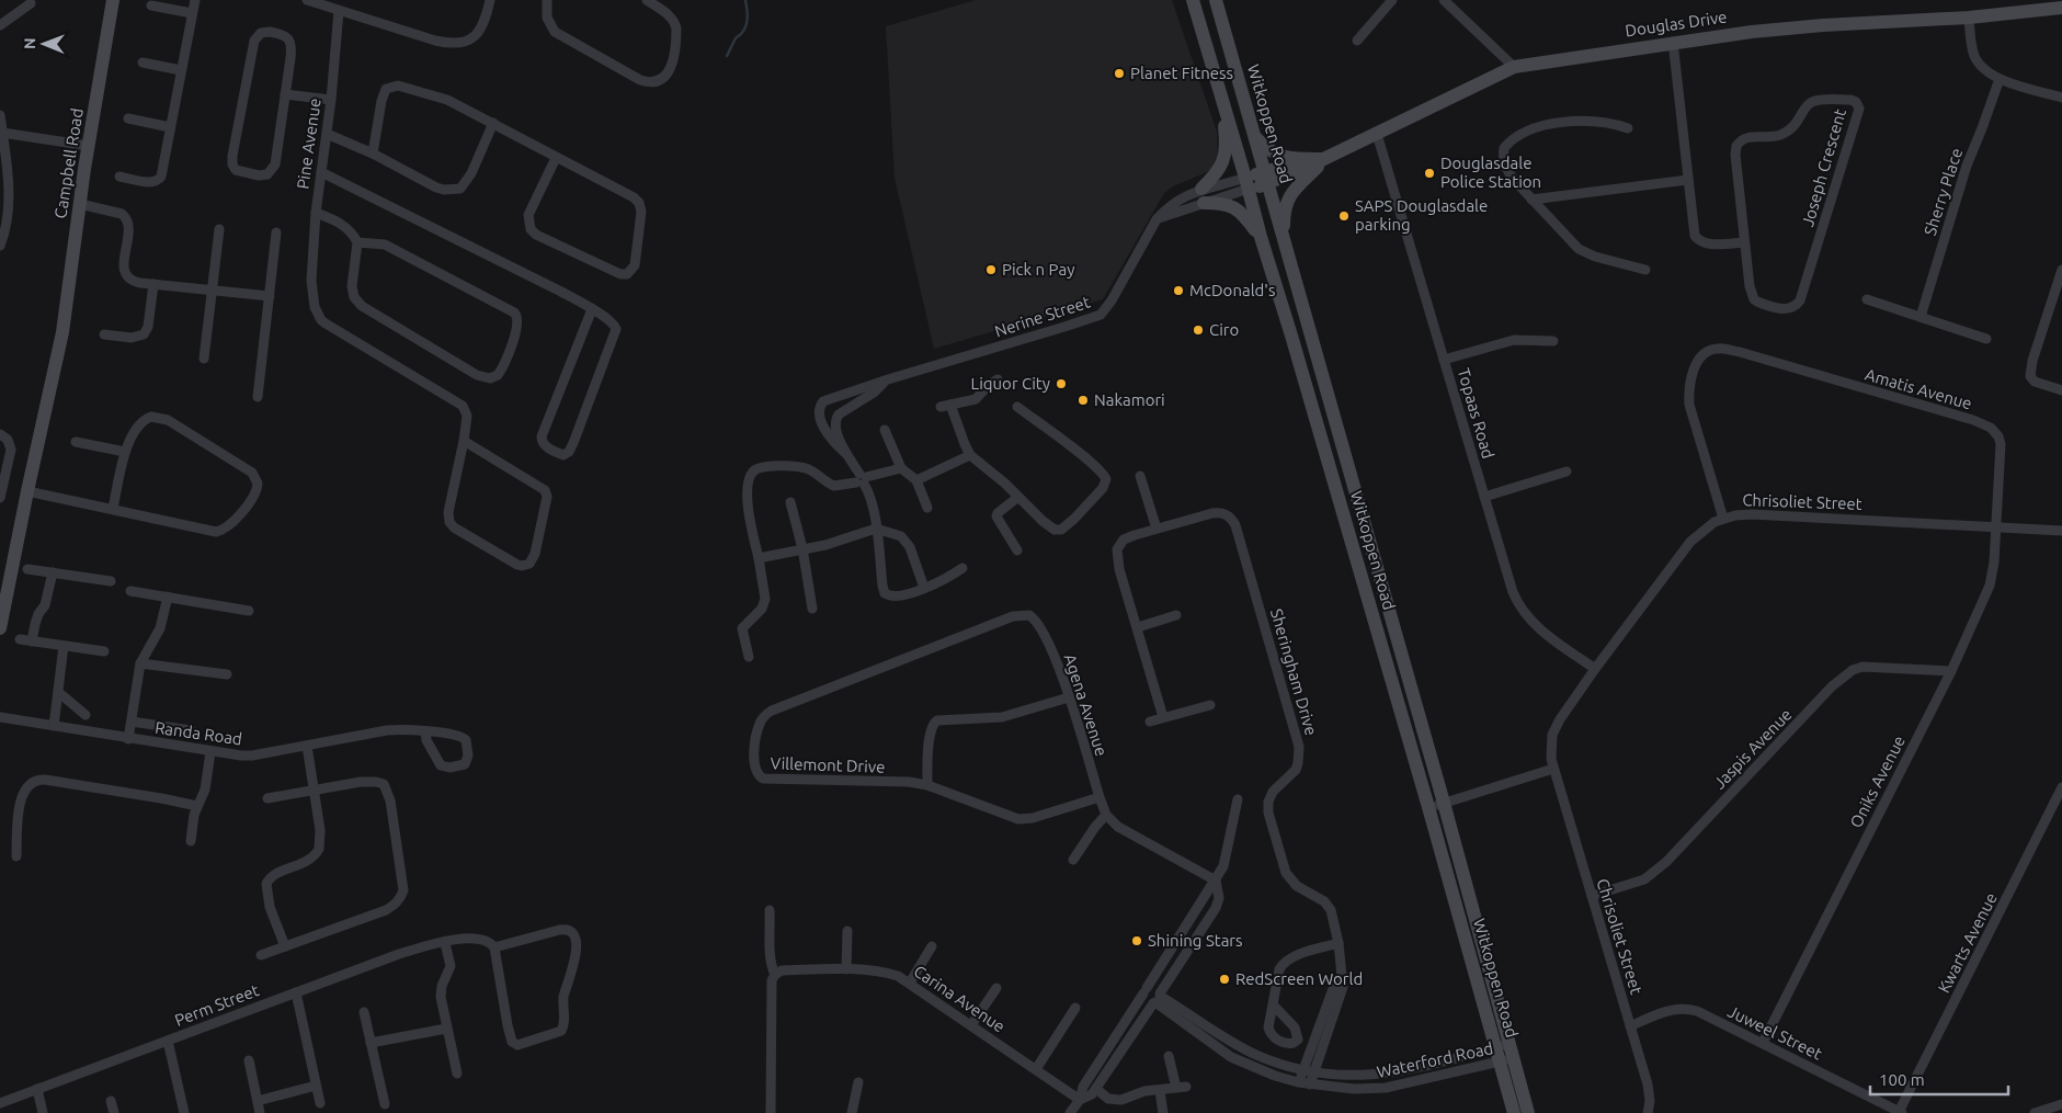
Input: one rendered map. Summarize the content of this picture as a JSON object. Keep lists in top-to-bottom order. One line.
{"streets":{"main road":["Douglas Drive","Witkoppen Road","Campbell Road"],"street":["Pine Avenue","Joseph Crescent","Sherry Place","Nerine Street","Amatis Avenue","Topaas Road","Chrisoliet Street","Sheringham Drive","Agena Avenue","Randa Road","Jaspis Avenue","Villemont Drive","Oniks Avenue","Kwarts Avenue","Carina Avenue","Perm Street","Juweel Street","Waterford Road"]},"crossings":[["Douglas Drive","Witkoppen Road"],["Douglas Drive","Nerine Street"],["Douglas Drive","Topaas Road"],["Witkoppen Road","Nerine Street"],["Witkoppen Road","Waterford Road"],["Amatis Avenue","Chrisoliet Street"],["Amatis Avenue","Oniks Avenue"],["Topaas Road","Chrisoliet Street"],["Chrisoliet Street","Jaspis Avenue"],["Chrisoliet Street","Oniks Avenue"],["Chrisoliet Street","Juweel Street"],["Sheringham Drive","Waterford Road"],["Agena Avenue","Villemont Drive"],["Jaspis Avenue","Oniks Avenue"],["Oniks Avenue","Juweel Street"],["Kwarts Avenue","Juweel Street"]],"places":["Planet Fitness","Douglasdale Police Station","SAPS Douglasdale parking","Pick n Pay","McDonald's","Ciro","Liquor City","Nakamori","Shining Stars","RedScreen World"],"scale_bar":"100 m","north":"left"}
